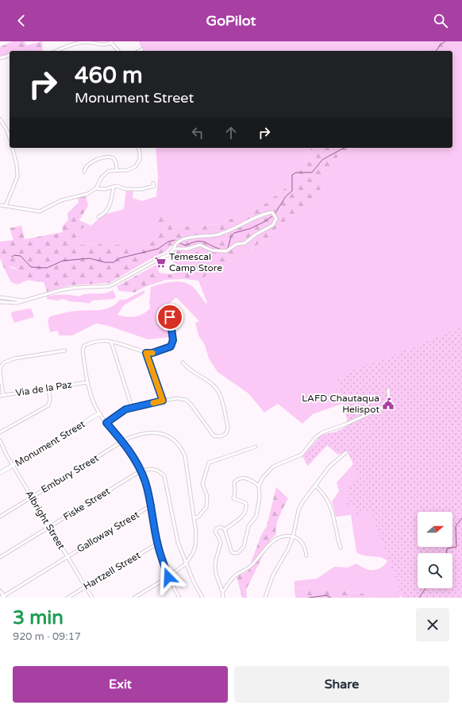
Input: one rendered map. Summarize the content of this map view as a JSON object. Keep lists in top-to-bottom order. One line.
{"streets":{"street":["Via de la Paz","Monument Street","Embury Street","Fiske Street","Albright Street","Galloway Street","Hartzell Street"]},"crossings":[["Monument Street","Albright Street"],["Embury Street","Albright Street"],["Fiske Street","Albright Street"],["Albright Street","Galloway Street"],["Albright Street","Hartzell Street"]],"places":{"supermarket":["Temescal Camp Store"],"public building":["LAFD Chautaqua Helispot"]},"north":"right","page":{"header":"GoPilot","turn":["460 m","Monument Street"],"heading":["3 min","920 m · 09:17"],"buttons":["Exit","Share"]}}
